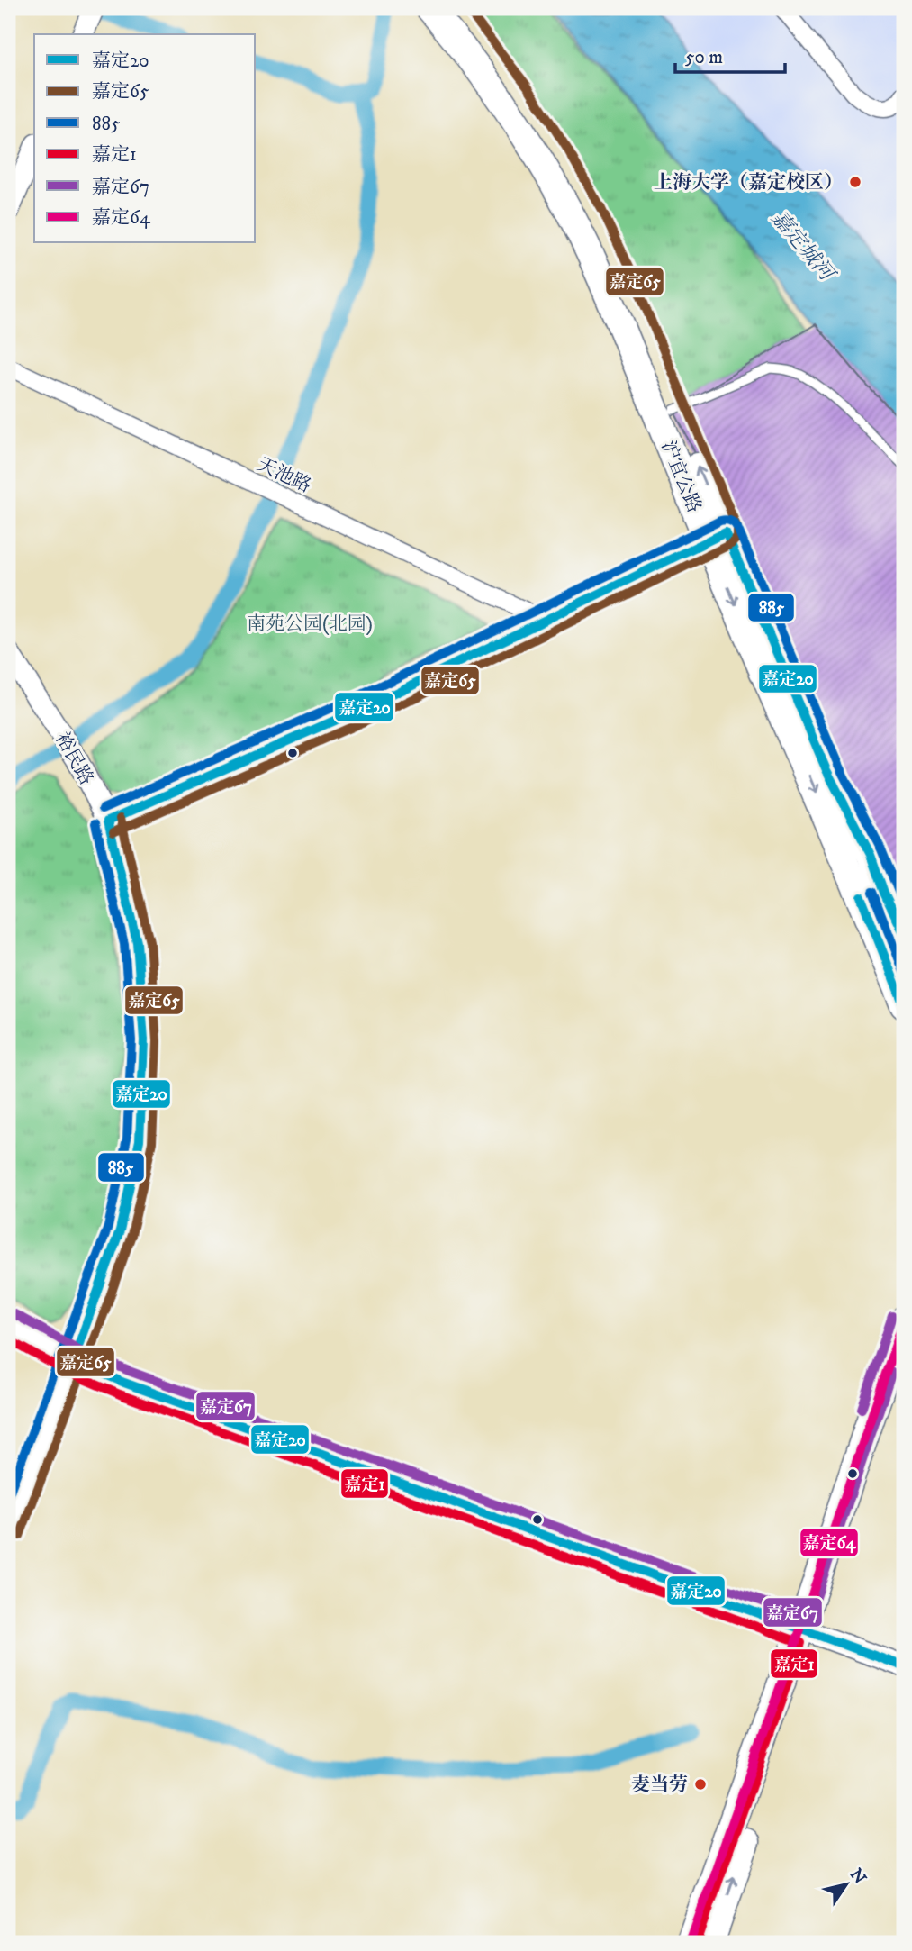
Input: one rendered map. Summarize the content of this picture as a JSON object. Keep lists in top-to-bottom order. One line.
{"streets":{"highway":["沪宜公路"],"street":["天池路","裕民路"]},"water":["嘉定城河"],"parks":["南苑公园(北园)"],"places":["上海大学（嘉定校区）","麦当劳"],"lines":["transit line 嘉定65","transit line 885","transit line 嘉定20","transit line 嘉定67","transit line 嘉定64","transit line 嘉定1"],"legend":["嘉定20","嘉定65","885","嘉定1","嘉定67","嘉定64"],"scale_bar":"50 m","north":"top right"}
